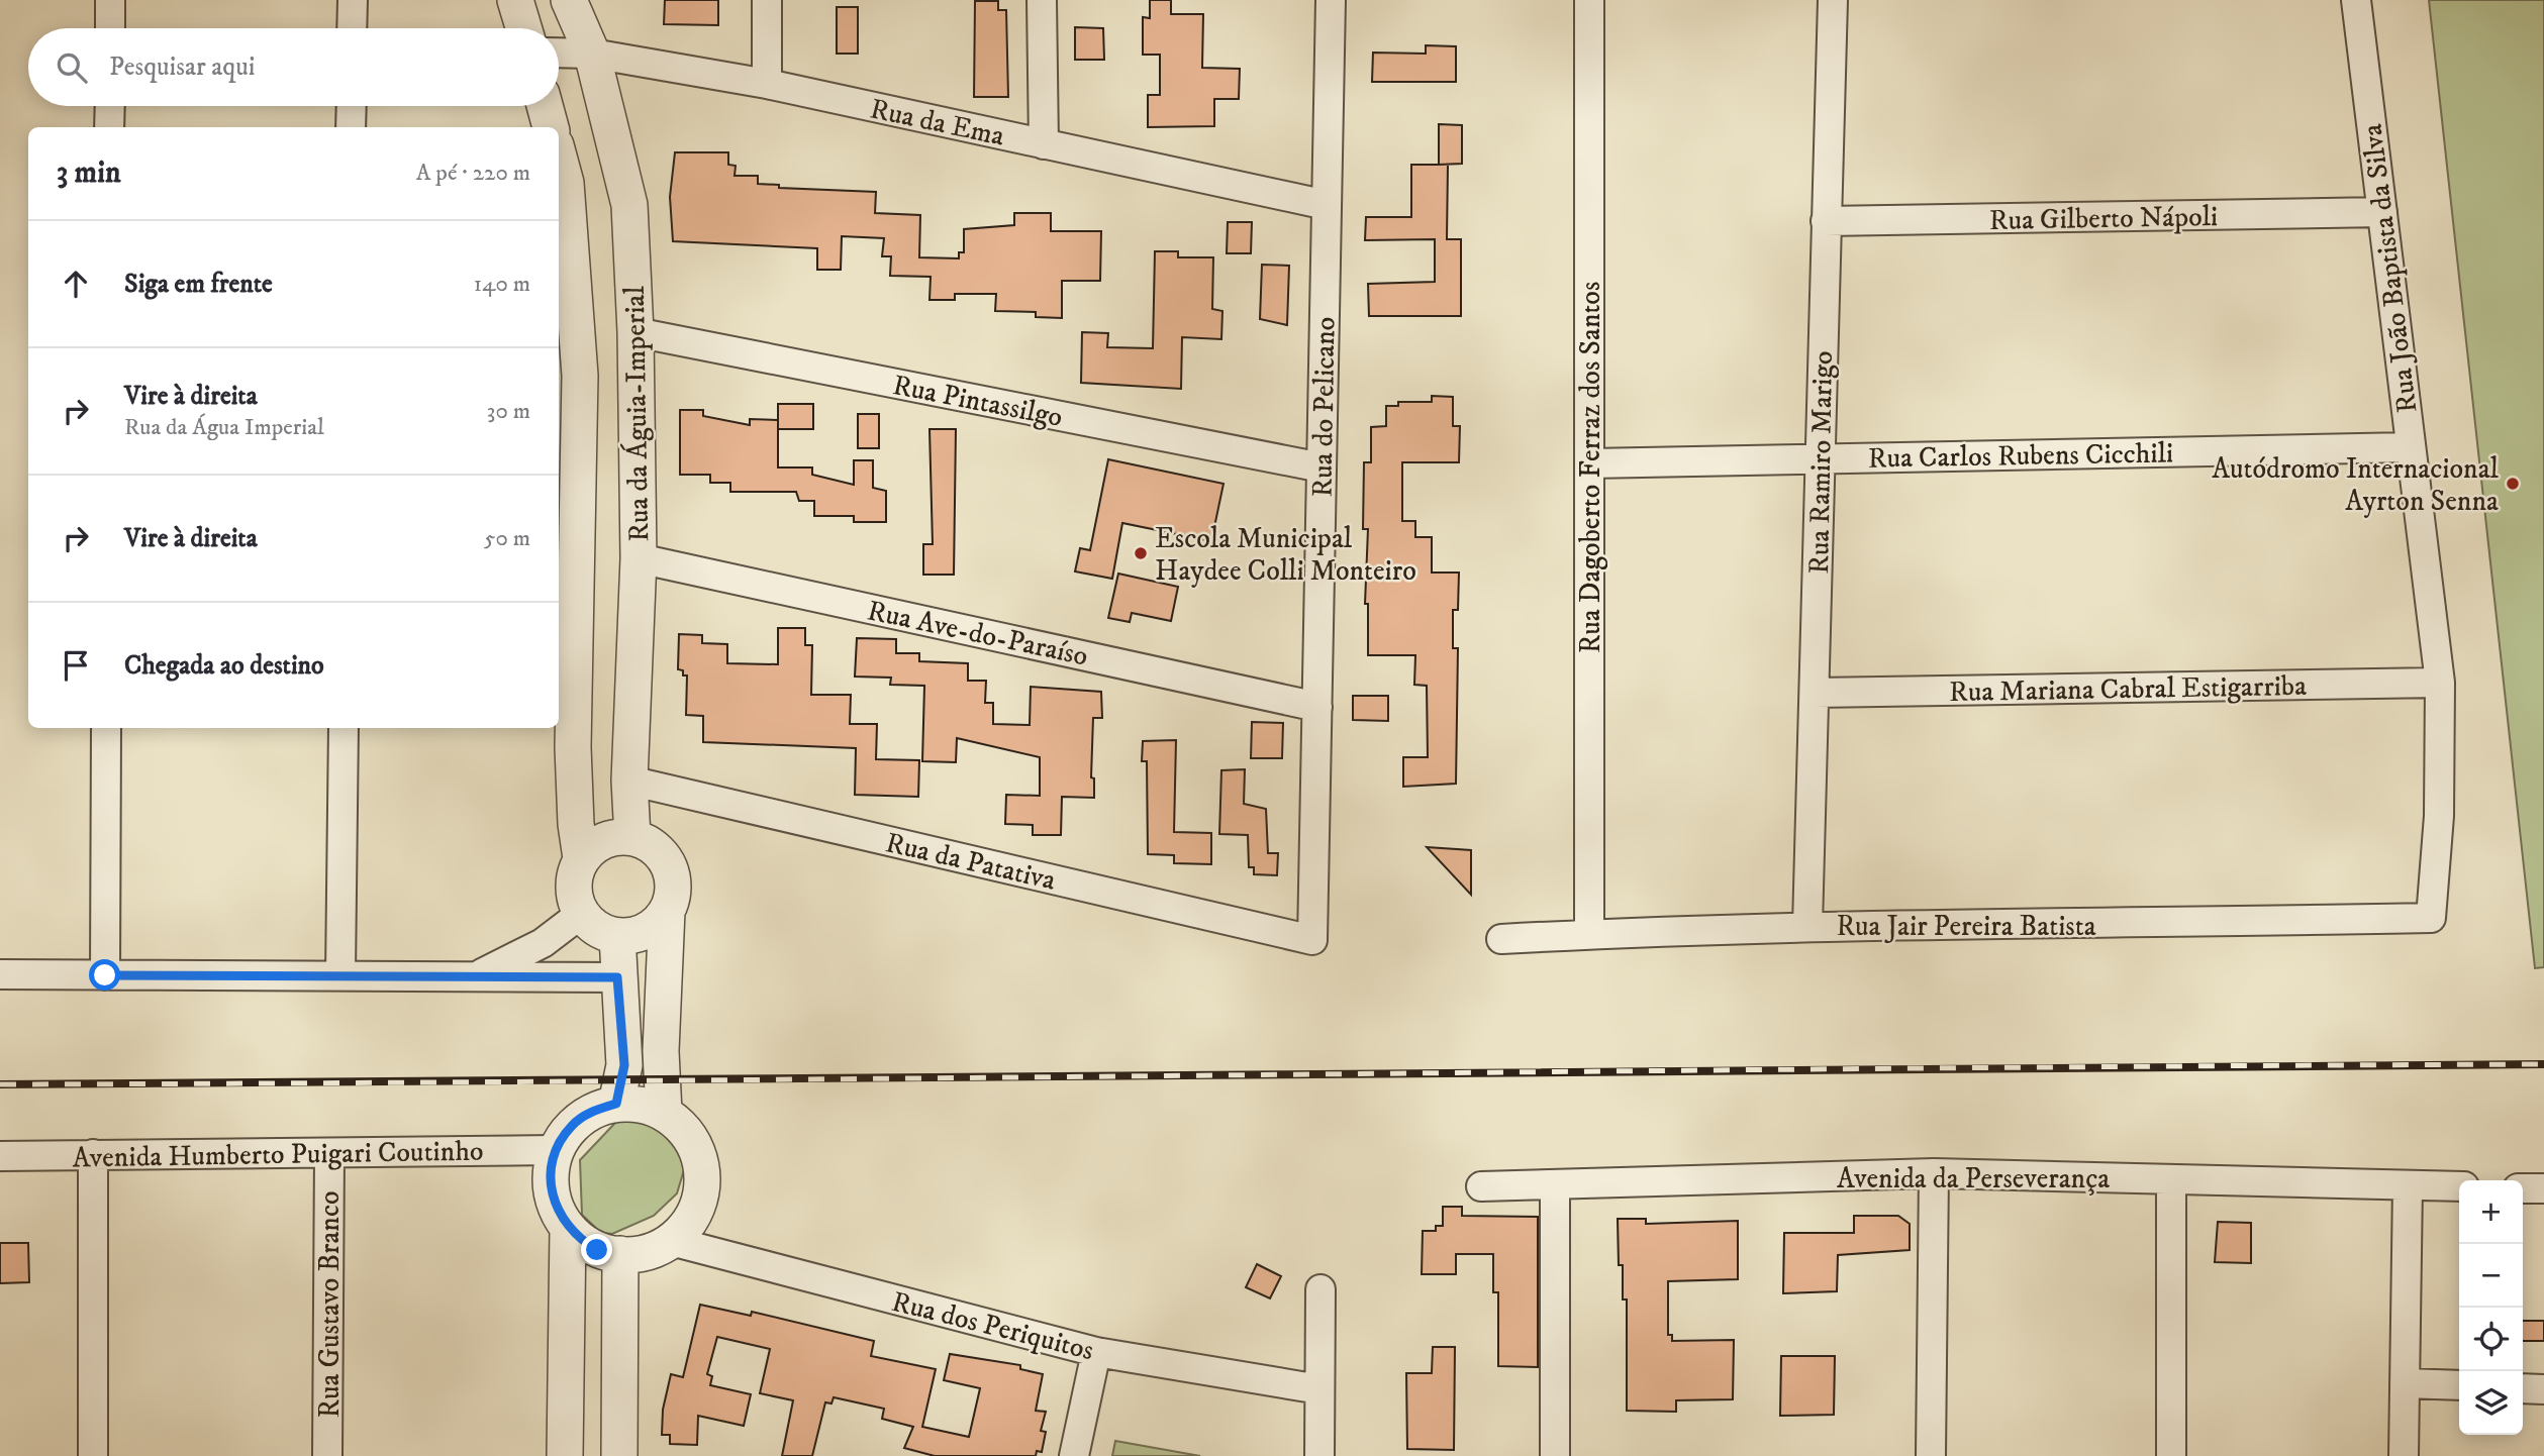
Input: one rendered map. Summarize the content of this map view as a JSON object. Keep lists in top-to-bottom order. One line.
{"streets":{"street":["Rua da Ema","Rua Gilberto Nápoli","Rua João Baptista da Silva","Rua Pintassilgo","Rua do Pelicano","Rua da Águia-Imperial","Rua Carlos Rubens Cicchili","Rua Ramiro Marigo","Rua Dagoberto Ferraz dos Santos","Rua Ave-do-Paraíso","Rua Mariana Cabral Estigarriba","Rua da Patativa","Rua Jair Pereira Batista","Avenida Humberto Puigari Coutinho","Avenida da Perseverança","Rua Gustavo Branco","Rua dos Periquitos"]},"crossings":[["Rua da Ema","Rua do Pelicano"],["Rua da Ema","Rua da Águia-Imperial"],["Rua Gilberto Nápoli","Rua João Baptista da Silva"],["Rua Gilberto Nápoli","Rua Ramiro Marigo"],["Rua João Baptista da Silva","Rua Carlos Rubens Cicchili"],["Rua João Baptista da Silva","Rua Mariana Cabral Estigarriba"],["Rua João Baptista da Silva","Rua Jair Pereira Batista"],["Rua Pintassilgo","Rua do Pelicano"],["Rua Pintassilgo","Rua da Águia-Imperial"],["Rua do Pelicano","Rua Ave-do-Paraíso"],["Rua do Pelicano","Rua da Patativa"],["Rua da Águia-Imperial","Rua Ave-do-Paraíso"],["Rua da Águia-Imperial","Rua da Patativa"],["Rua Carlos Rubens Cicchili","Rua Ramiro Marigo"],["Rua Carlos Rubens Cicchili","Rua Dagoberto Ferraz dos Santos"],["Rua Ramiro Marigo","Rua Mariana Cabral Estigarriba"],["Rua Ramiro Marigo","Rua Jair Pereira Batista"],["Rua Dagoberto Ferraz dos Santos","Rua Jair Pereira Batista"],["Avenida Humberto Puigari Coutinho","Rua Gustavo Branco"],["Avenida Humberto Puigari Coutinho","Rua dos Periquitos"]],"places":["Autódromo Internacional Ayrton Senna","Escola Municipal Haydee Colli Monteiro"],"page":{"search":"Pesquisar aqui","heading":["3 min","A pé · 220 m"],"list":[["Siga em frente","140 m"],["Vire à direita","Rua da Água Imperial","30 m"],["Vire à direita","50 m"],"Chegada ao destino"],"map_buttons":["+","−"]}}
